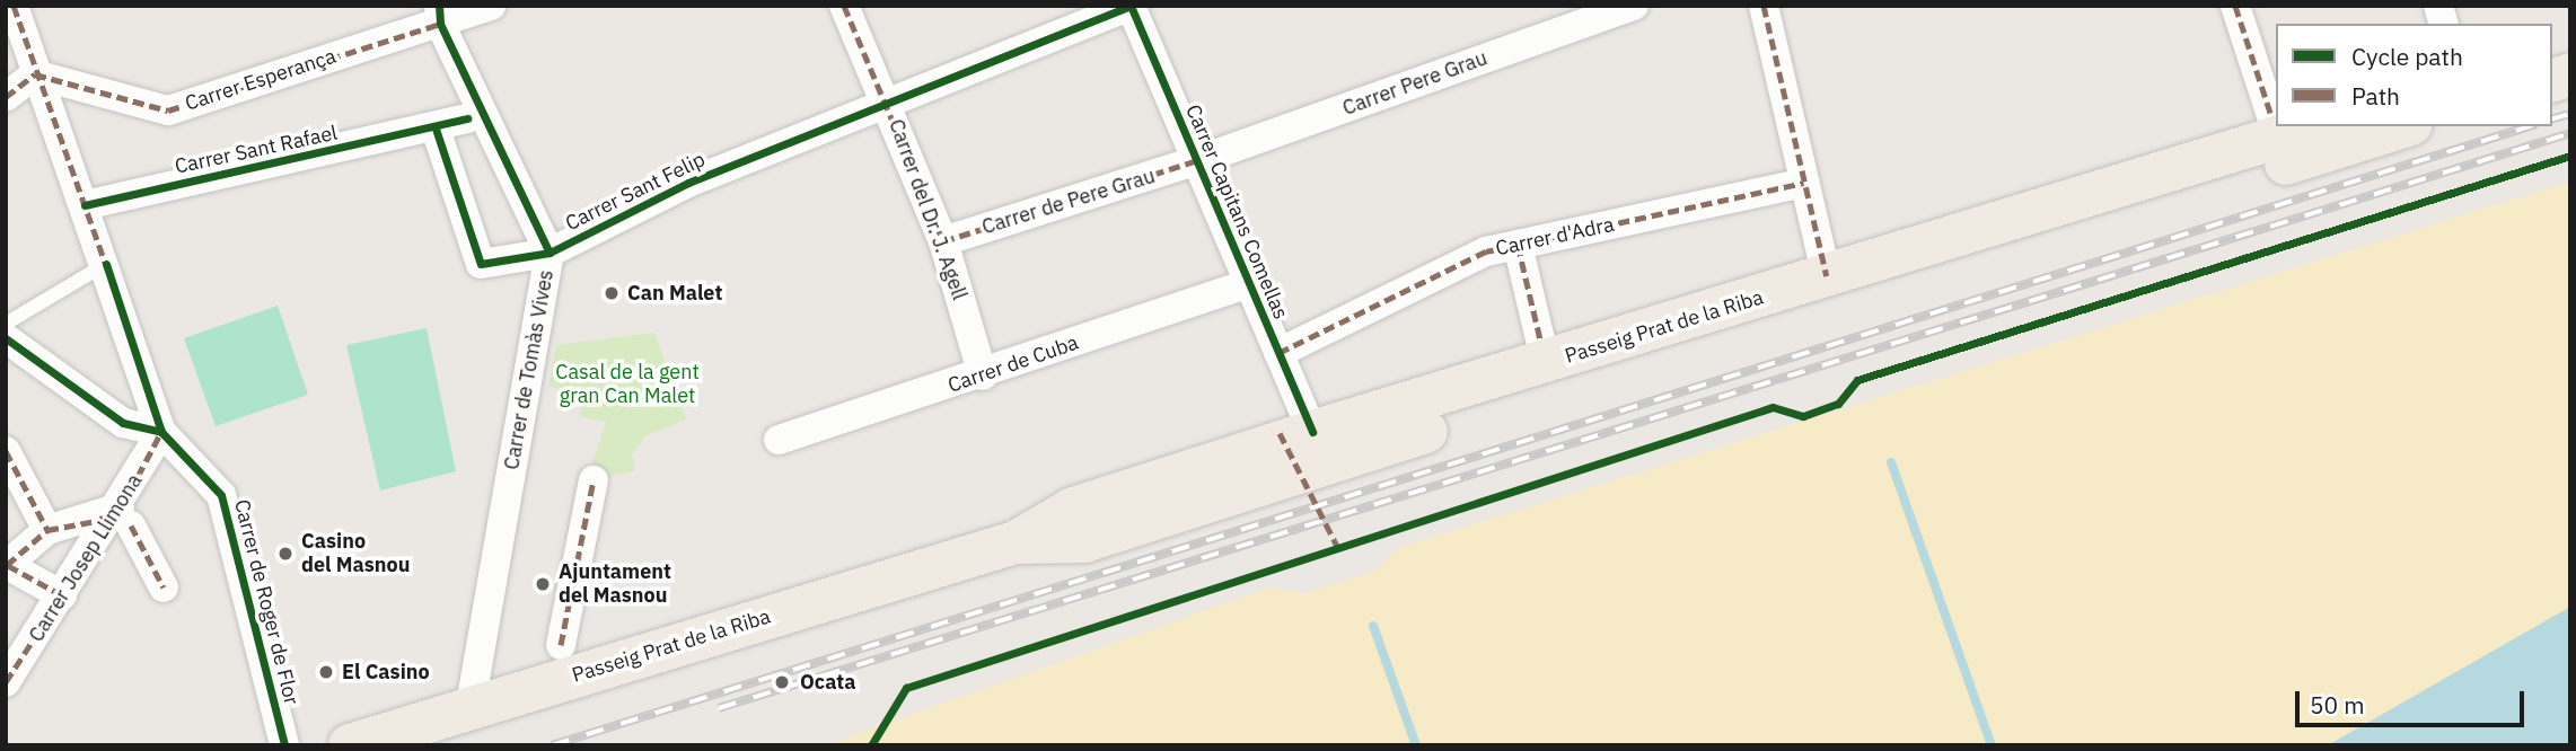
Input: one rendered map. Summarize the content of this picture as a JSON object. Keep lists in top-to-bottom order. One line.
{"streets":{"main road":["Passeig Prat de la Riba"],"street":["Carrer Esperança","Carrer Pere Grau","Carrer Sant Rafael","Carrer Sant Felip","Carrer de Pere Grau","Carrer del Dr. J. Agell","Carrer Capitans Comellas","Carrer d'Adra","Carrer de Cuba","Carrer de Tomàs Vives","Carrer Josep Llimona","Carrer de Roger de Flor"]},"crossings":[["Carrer Esperança","Carrer de Tomàs Vives"],["Carrer Esperança","Carrer de Roger de Flor"],["Carrer Pere Grau","Carrer de Pere Grau"],["Carrer Pere Grau","Carrer Capitans Comellas"],["Carrer Sant Rafael","Carrer de Roger de Flor"],["Carrer Sant Felip","Carrer del Dr. J. Agell"],["Carrer Sant Felip","Carrer Capitans Comellas"],["Carrer Sant Felip","Carrer de Tomàs Vives"],["Carrer de Pere Grau","Carrer del Dr. J. Agell"],["Carrer de Pere Grau","Carrer Capitans Comellas"],["Carrer del Dr. J. Agell","Carrer de Cuba"],["Carrer Capitans Comellas","Carrer d'Adra"],["Carrer Capitans Comellas","Passeig Prat de la Riba"],["Carrer Capitans Comellas","Carrer de Cuba"],["Passeig Prat de la Riba","Carrer de Tomàs Vives"],["Carrer Josep Llimona","Carrer de Roger de Flor"]],"parks":["Casal de la gent gran Can Malet"],"places":["Can Malet","Casino del Masnou","Ajuntament del Masnou","El Casino","Ocata"],"legend":["Cycle path","Path"],"scale_bar":"50 m"}
